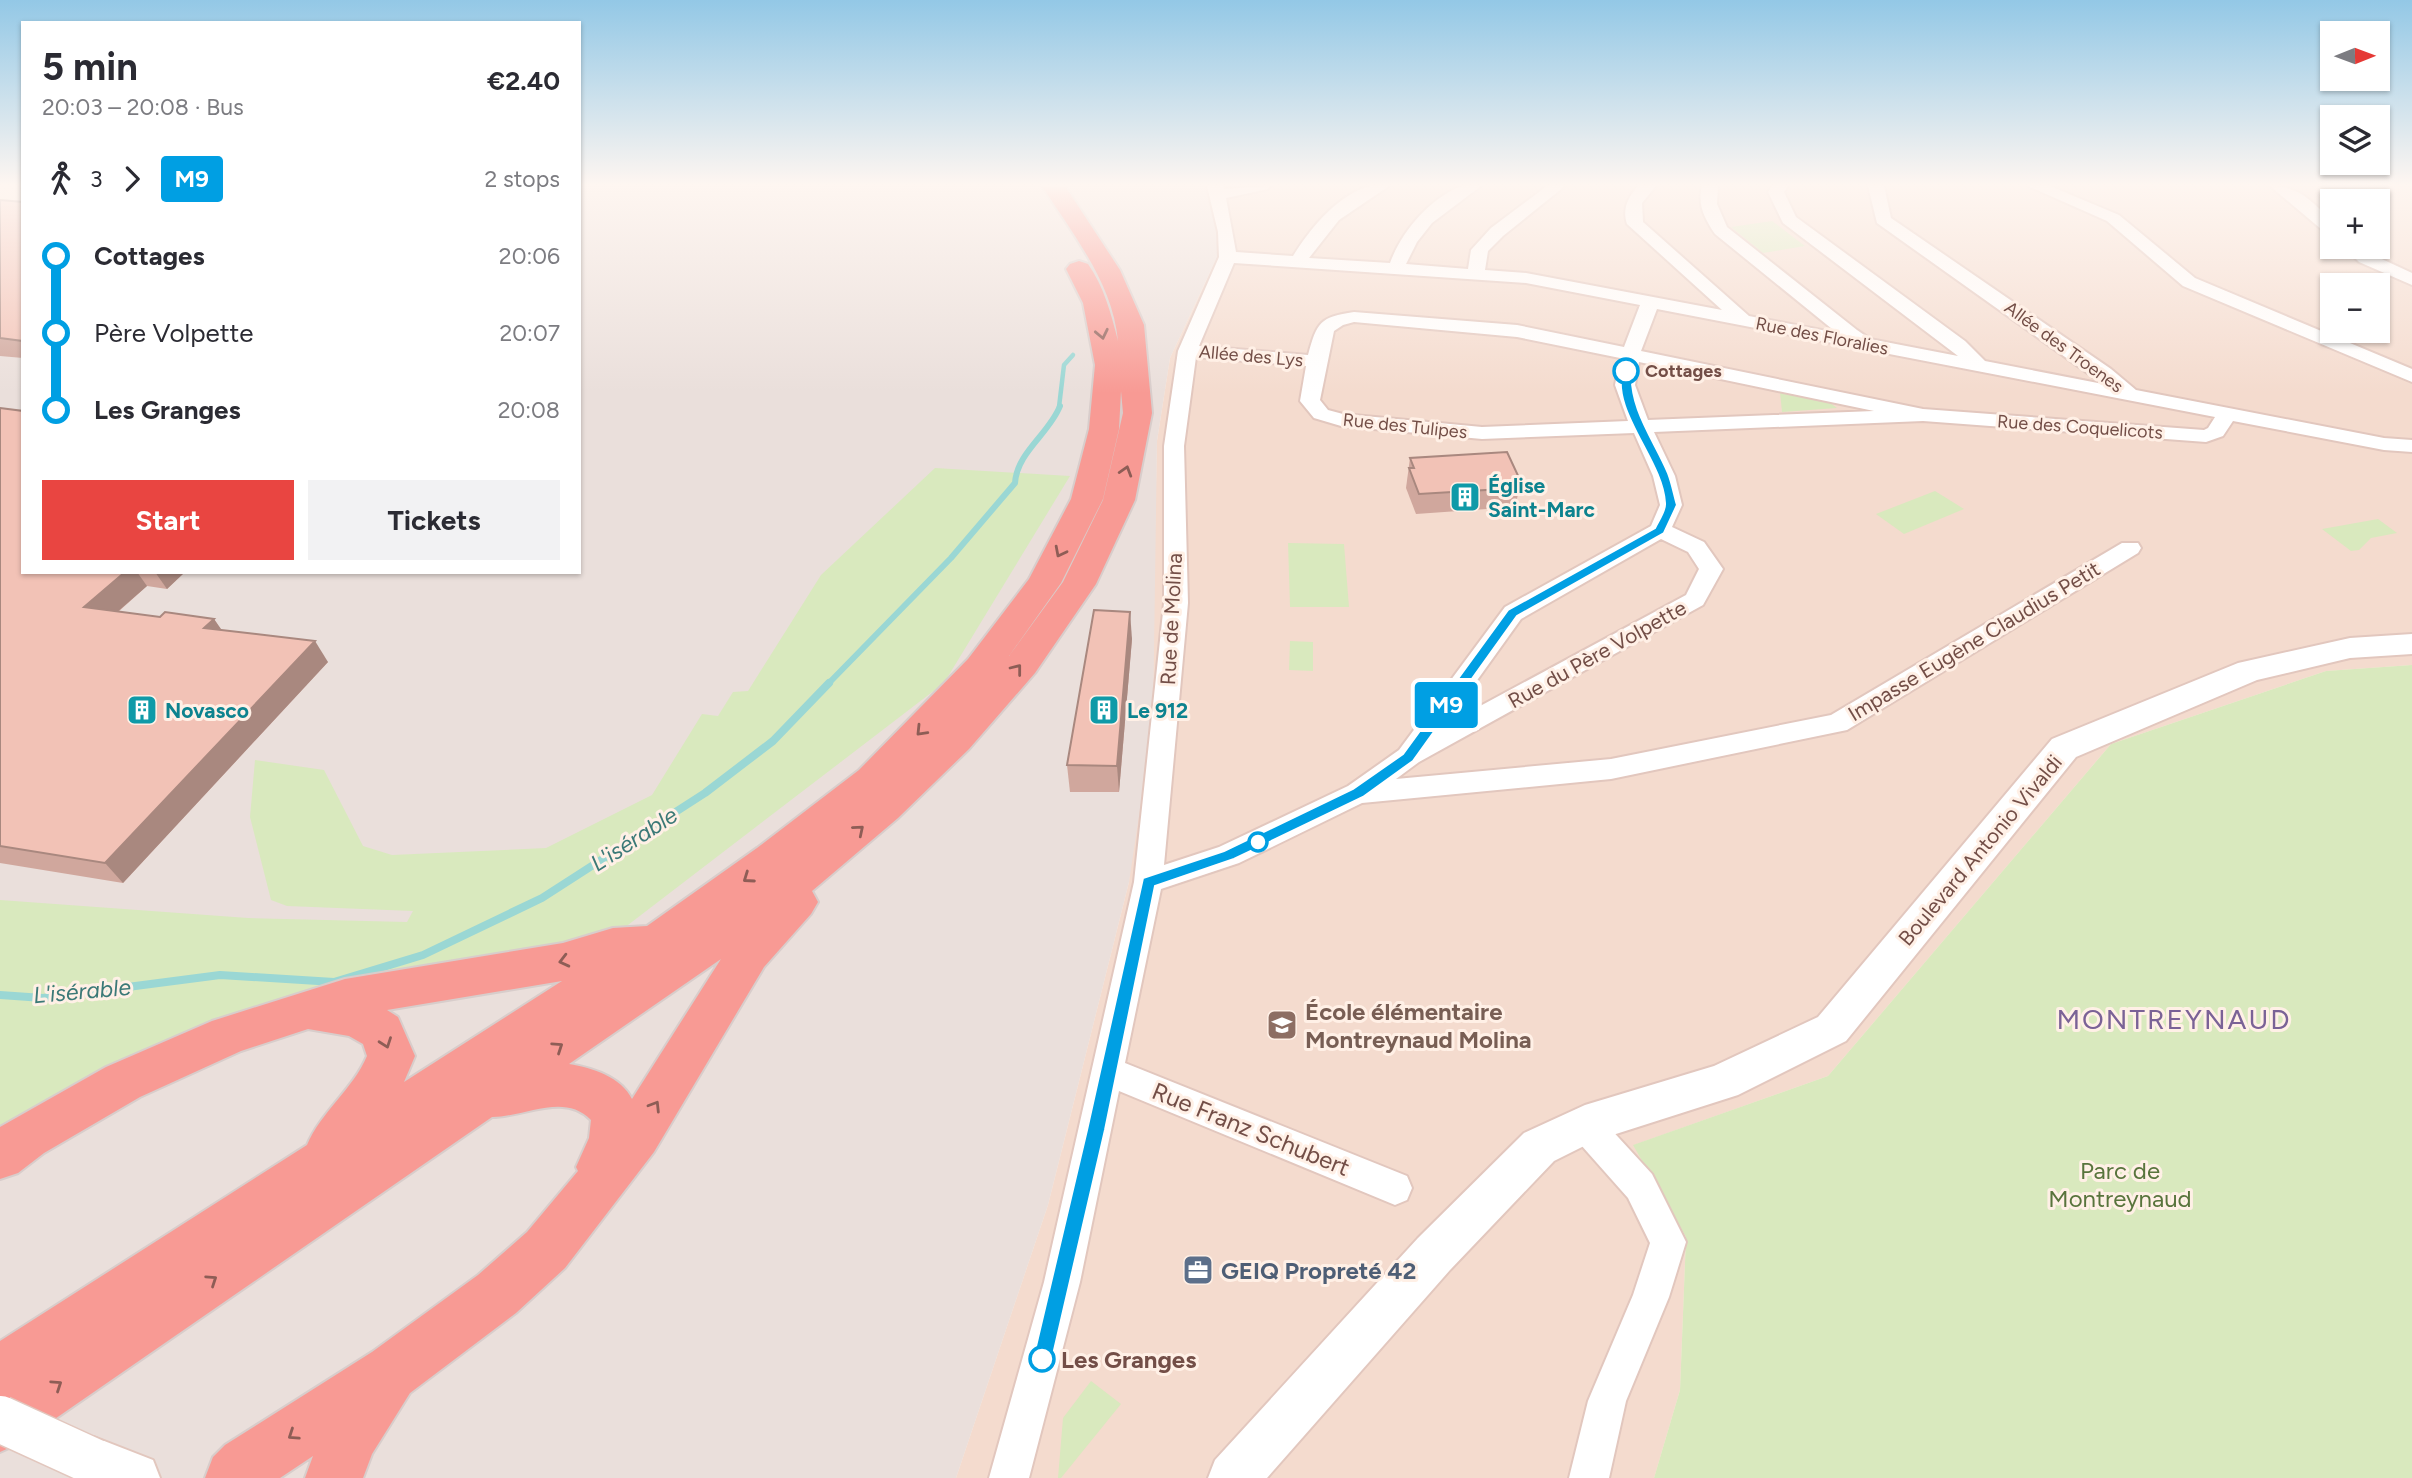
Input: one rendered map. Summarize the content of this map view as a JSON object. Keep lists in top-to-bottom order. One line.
{"streets":{"street":["Rue des Floralies","Allée des Troenes","Allée des Lys","Rue des Tulipes","Rue des Coquelicots","Rue de Molina","Impasse Eugène Claudius Petit","Rue du Père Volpette","Boulevard Antonio Vivaldi","Rue Franz Schubert"]},"crossings":[["Rue des Floralies","Allée des Troenes"],["Rue des Floralies","Rue des Coquelicots"],["Rue des Floralies","Rue de Molina"],["Allée des Lys","Rue des Tulipes"],["Allée des Lys","Rue de Molina"],["Rue des Tulipes","Rue des Coquelicots"],["Rue de Molina","Rue du Père Volpette"],["Rue de Molina","Rue Franz Schubert"],["Impasse Eugène Claudius Petit","Rue du Père Volpette"]],"districts":["MONTREYNAUD"],"water":["L'isérable"],"parks":["Parc de Montreynaud"],"places":{"other":["Cottages","Les Granges"],"building":["Église Saint-Marc","Novasco","Le 912"],"school or university":["École élémentaire Montreynaud Molina"],"office":["GEIQ Propreté 42"]},"lines":["bus line M9"],"north":"right","page":{"on_map":"M9","map_buttons":["+","−"],"heading":["5 min","20:03 – 20:08 · Bus","€2.40"],"legs":["3","M9","2 stops"],"list":[{"name":"Cottages","value":"20:06"},{"name":"Père Volpette","value":"20:07"},{"name":"Les Granges","value":"20:08"}],"buttons":["Start","Tickets"]}}
